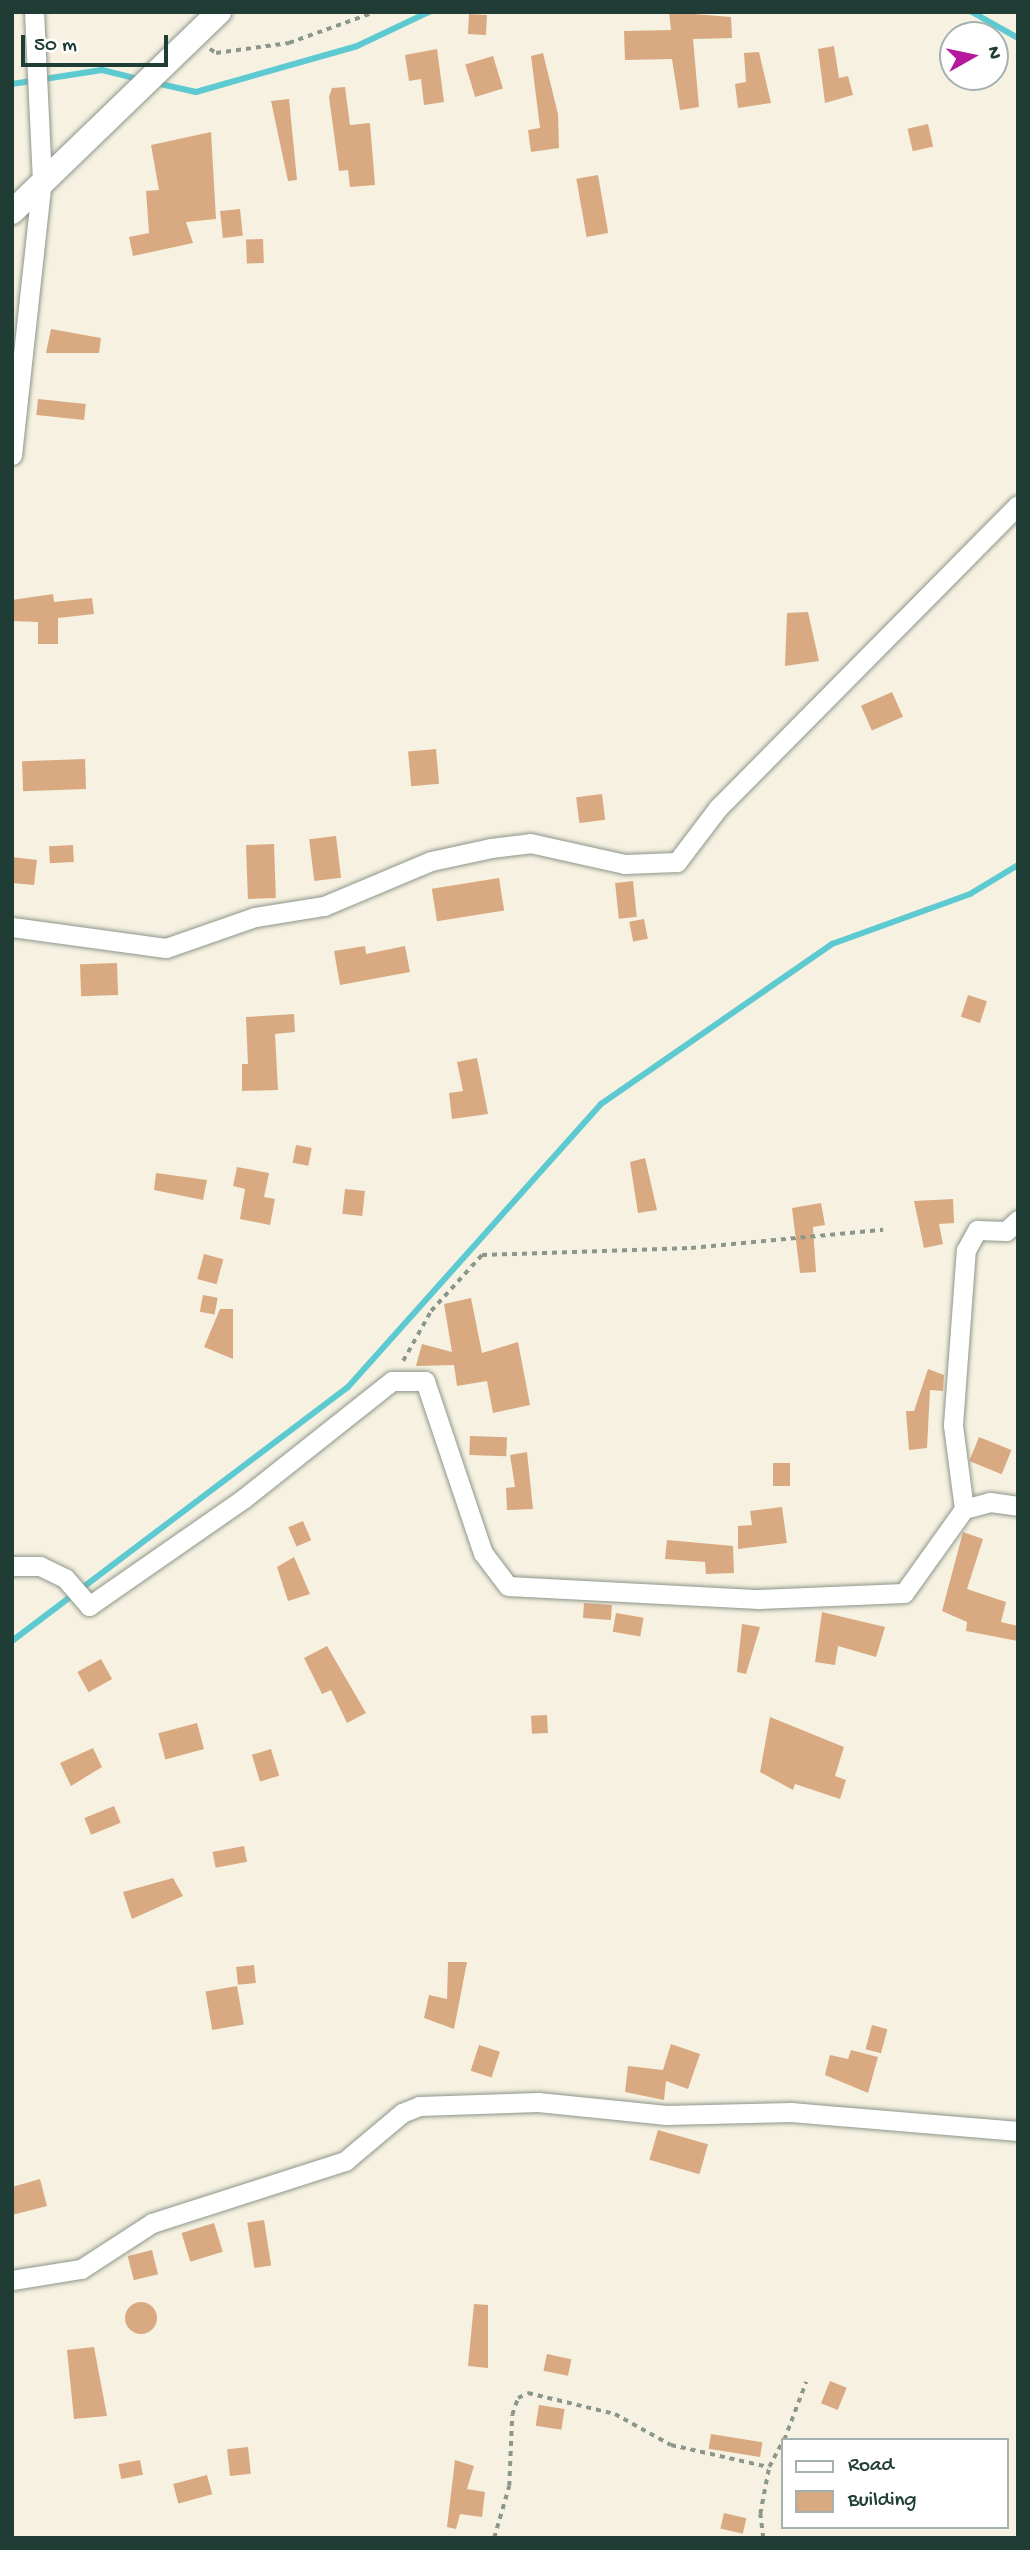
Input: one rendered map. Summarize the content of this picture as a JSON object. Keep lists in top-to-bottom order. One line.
{"legend":["Road","Building"],"scale_bar":"50 m","north":"right"}
